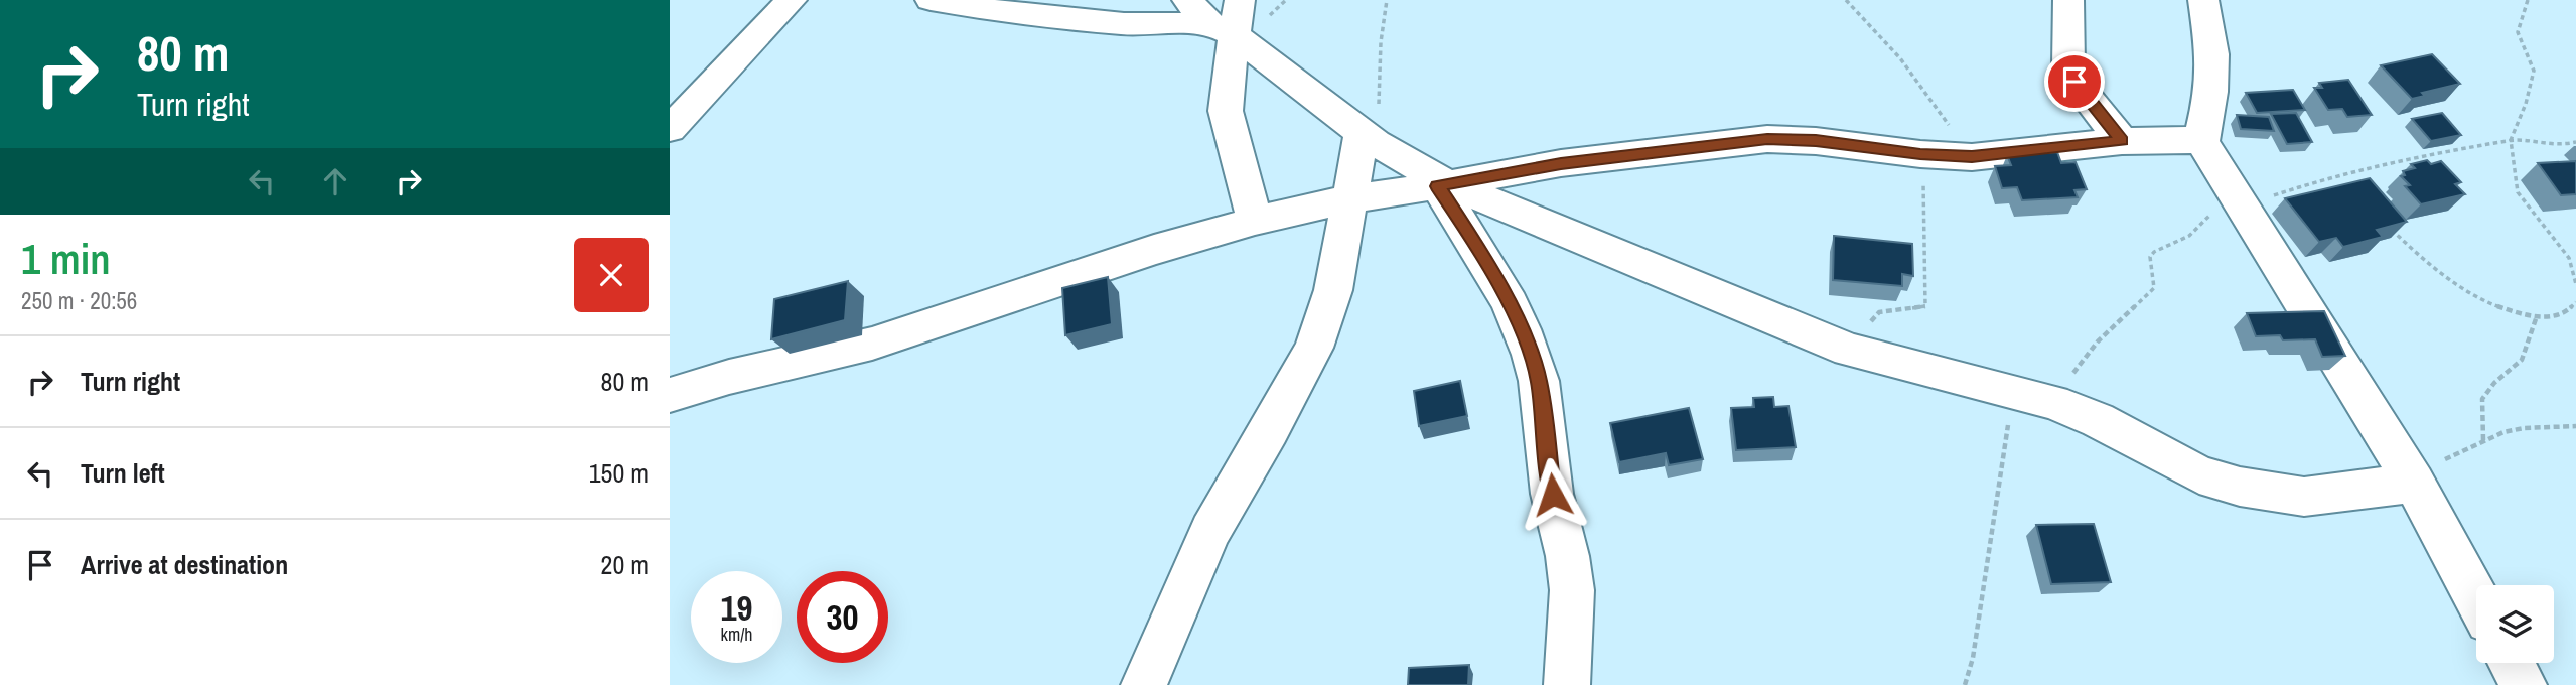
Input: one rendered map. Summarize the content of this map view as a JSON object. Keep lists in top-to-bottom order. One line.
{"page":{"turn":["80 m","Turn right"],"heading":["1 min","250 m · 20:56"],"list":[{"name":"Turn right","value":"80 m"},{"name":"Turn left","value":"150 m"},{"name":"Arrive at destination","value":"20 m"}],"speed":"19 km/h","limit":"30"}}
